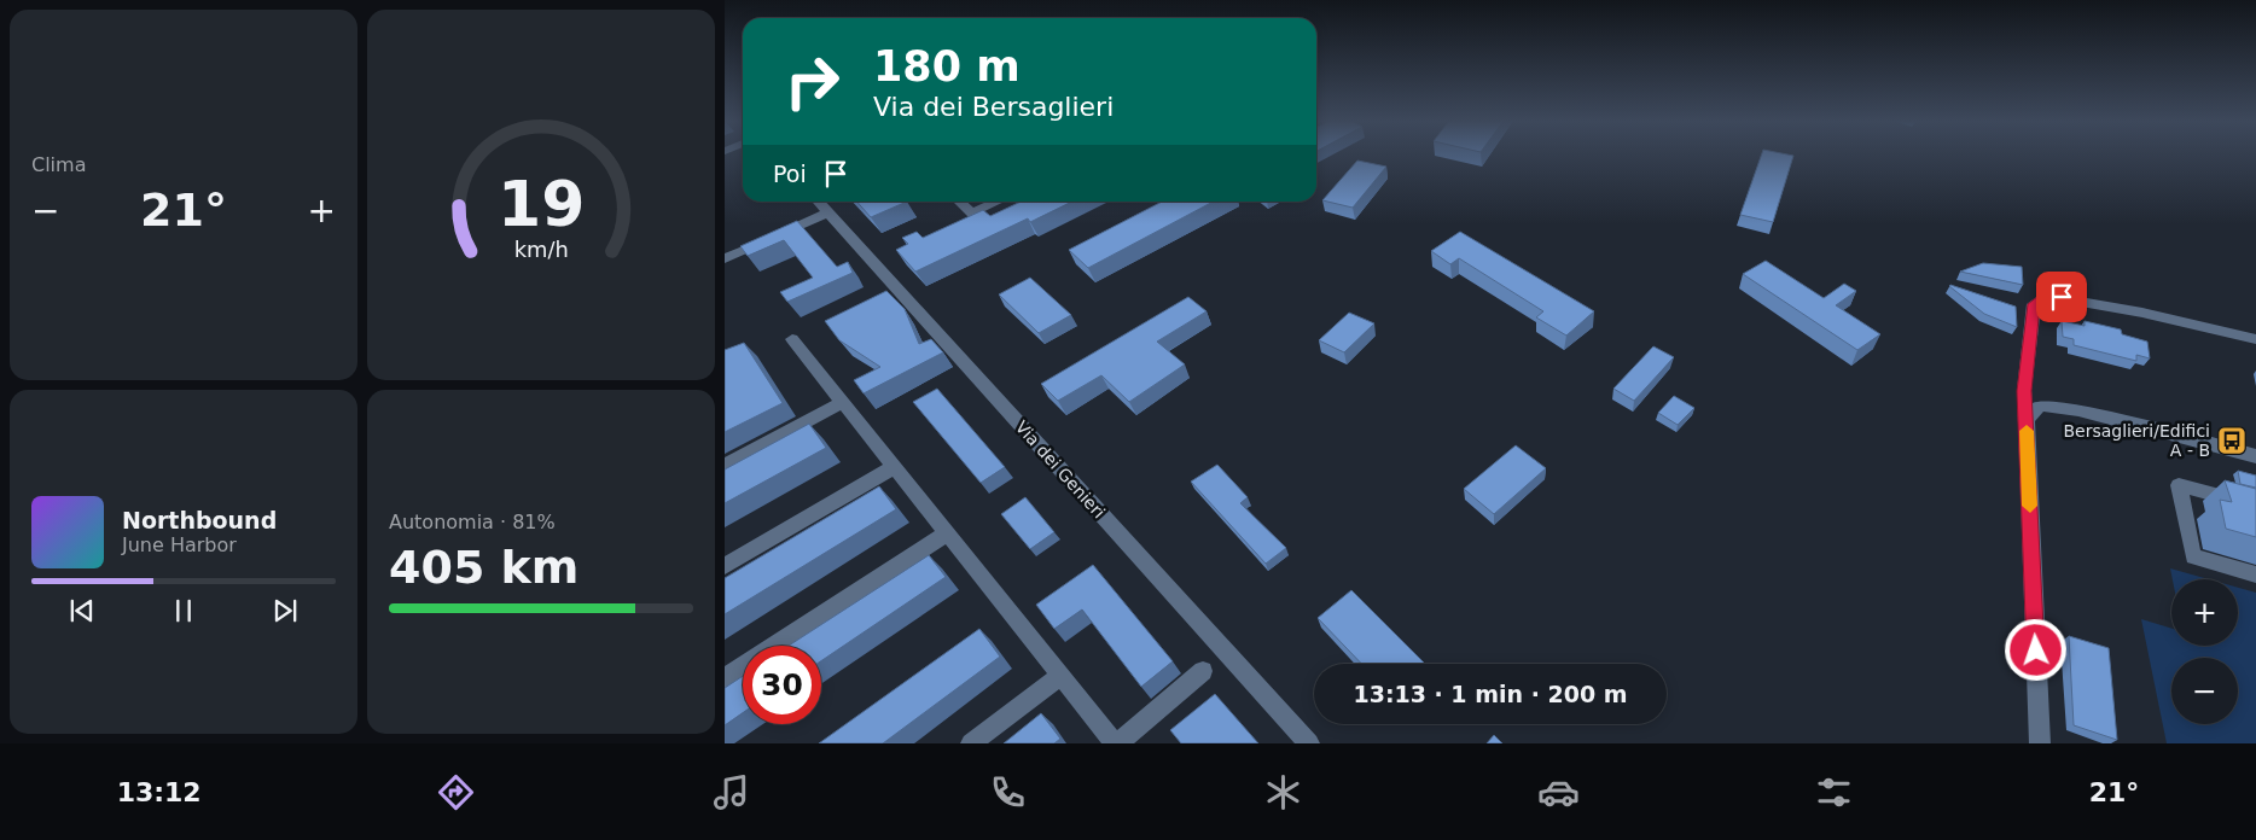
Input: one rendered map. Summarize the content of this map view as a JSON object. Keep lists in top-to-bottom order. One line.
{"streets":{"street":["Via dei Genieri"]},"places":{"bus stop":["Bersaglieri/Edifici A - B"]},"page":{"tile":["Clima",["Autonomia · 81%","405 km"]],"turn":["180 m","Via dei Bersaglieri"],"then":"Poi","heat":["−","21°","+"],"song":["Northbound","June Harbor"],"map_buttons":["+","−"],"limit":"30","trip":"13:13 · 1 min · 200 m","tabs":["13:12","21°"],"gauge":["19","km/h"]}}
